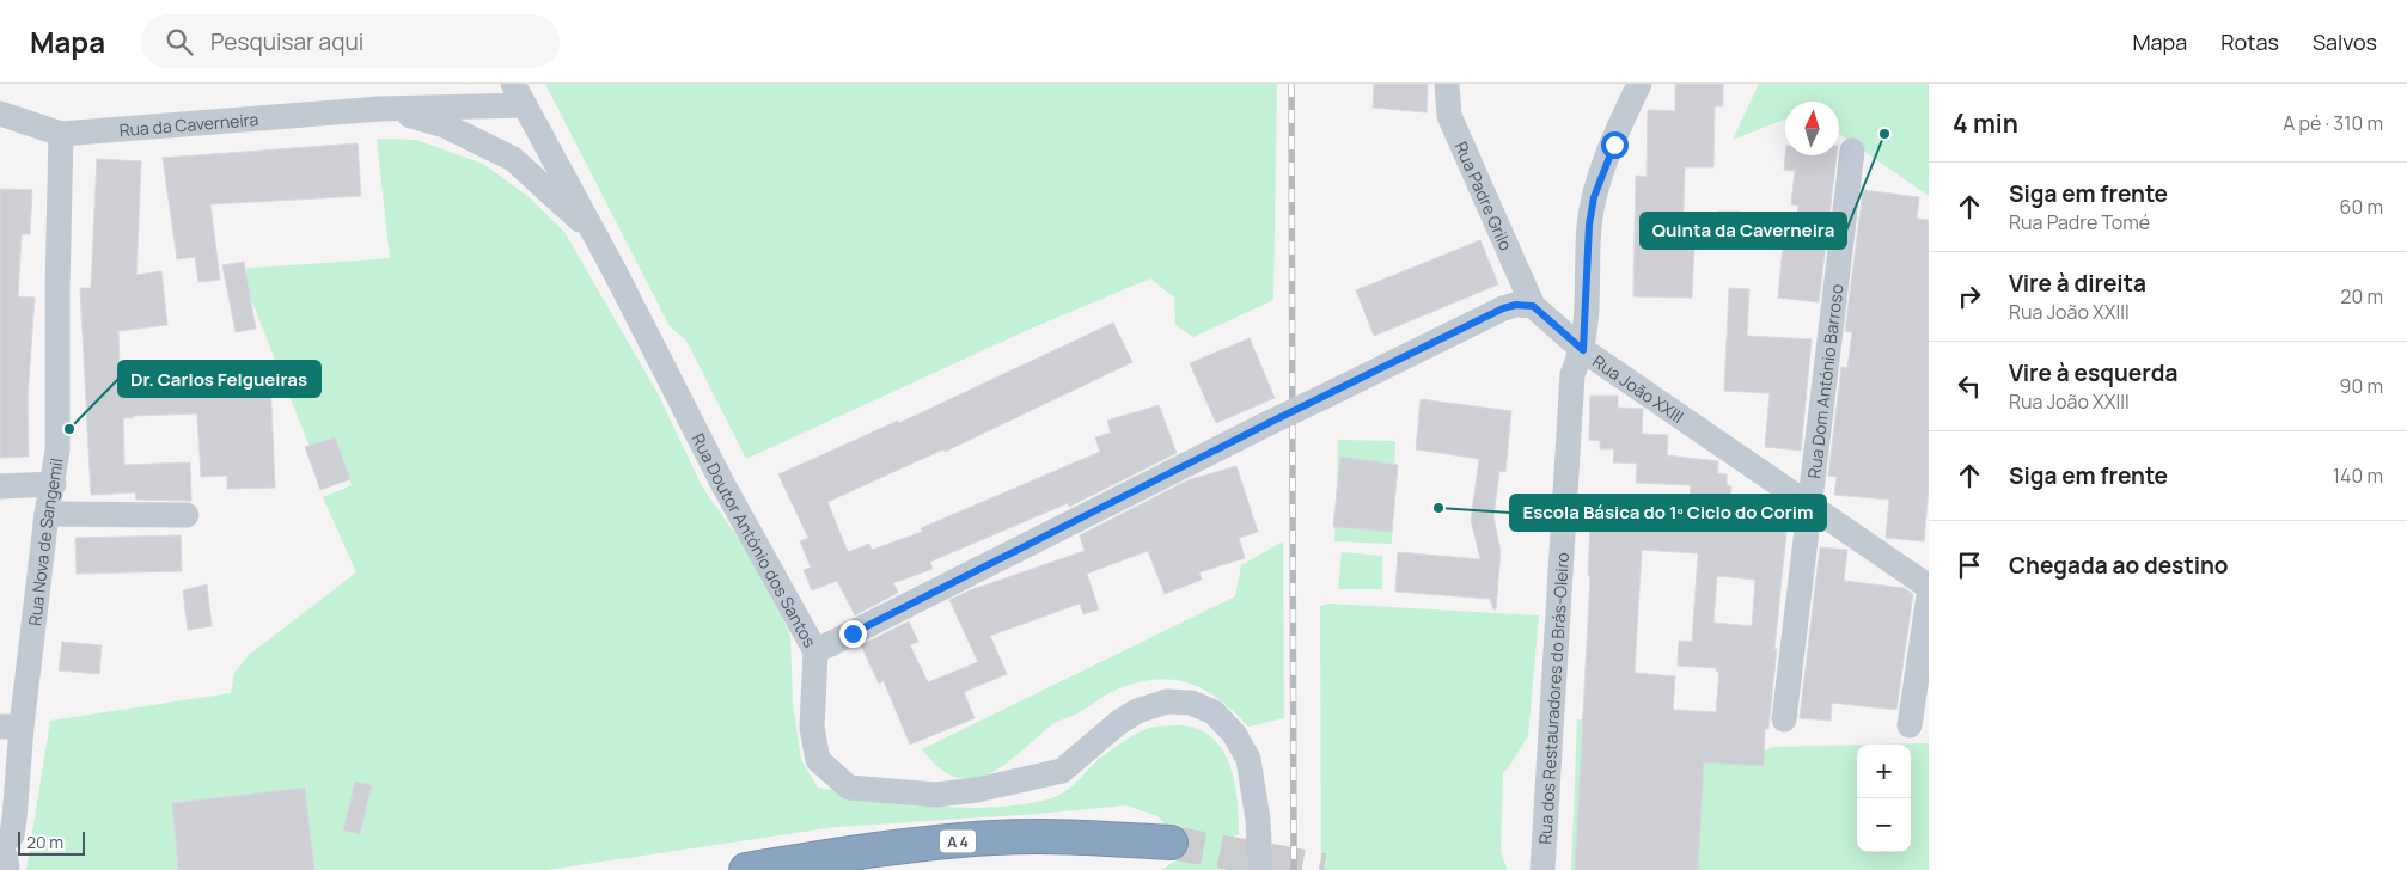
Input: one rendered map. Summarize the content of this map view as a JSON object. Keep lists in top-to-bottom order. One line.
{"streets":{"highway":["A 4"],"street":["Rua da Caverneira","Rua Padre Grilo","Rua Dom António Barroso","Rua João XXIII","Rua Doutor António dos Santos","Rua Nova de Sangemil","Rua dos Restauradores do Brás-Oleiro"]},"crossings":[["Rua da Caverneira","Rua Doutor António dos Santos"],["Rua da Caverneira","Rua Nova de Sangemil"],["Rua Padre Grilo","Rua João XXIII"],["Rua Dom António Barroso","Rua João XXIII"],["Rua João XXIII","Rua dos Restauradores do Brás-Oleiro"]],"places":["Quinta da Caverneira","Dr. Carlos Felgueiras","Escola Básica do 1º Ciclo do Corim"],"scale_bar":"20 m","north":"top","page":{"header":"Mapa","search":"Pesquisar aqui","nav":["Mapa","Rotas","Salvos"],"heading":["4 min","A pé · 310 m"],"list":[["Siga em frente","Rua Padre Tomé","60 m"],["Vire à direita","Rua João XXIII","20 m"],["Vire à esquerda","Rua João XXIII","90 m"],["Siga em frente","140 m"],"Chegada ao destino"],"map_buttons":["+","−"],"scale":"20 m"}}
